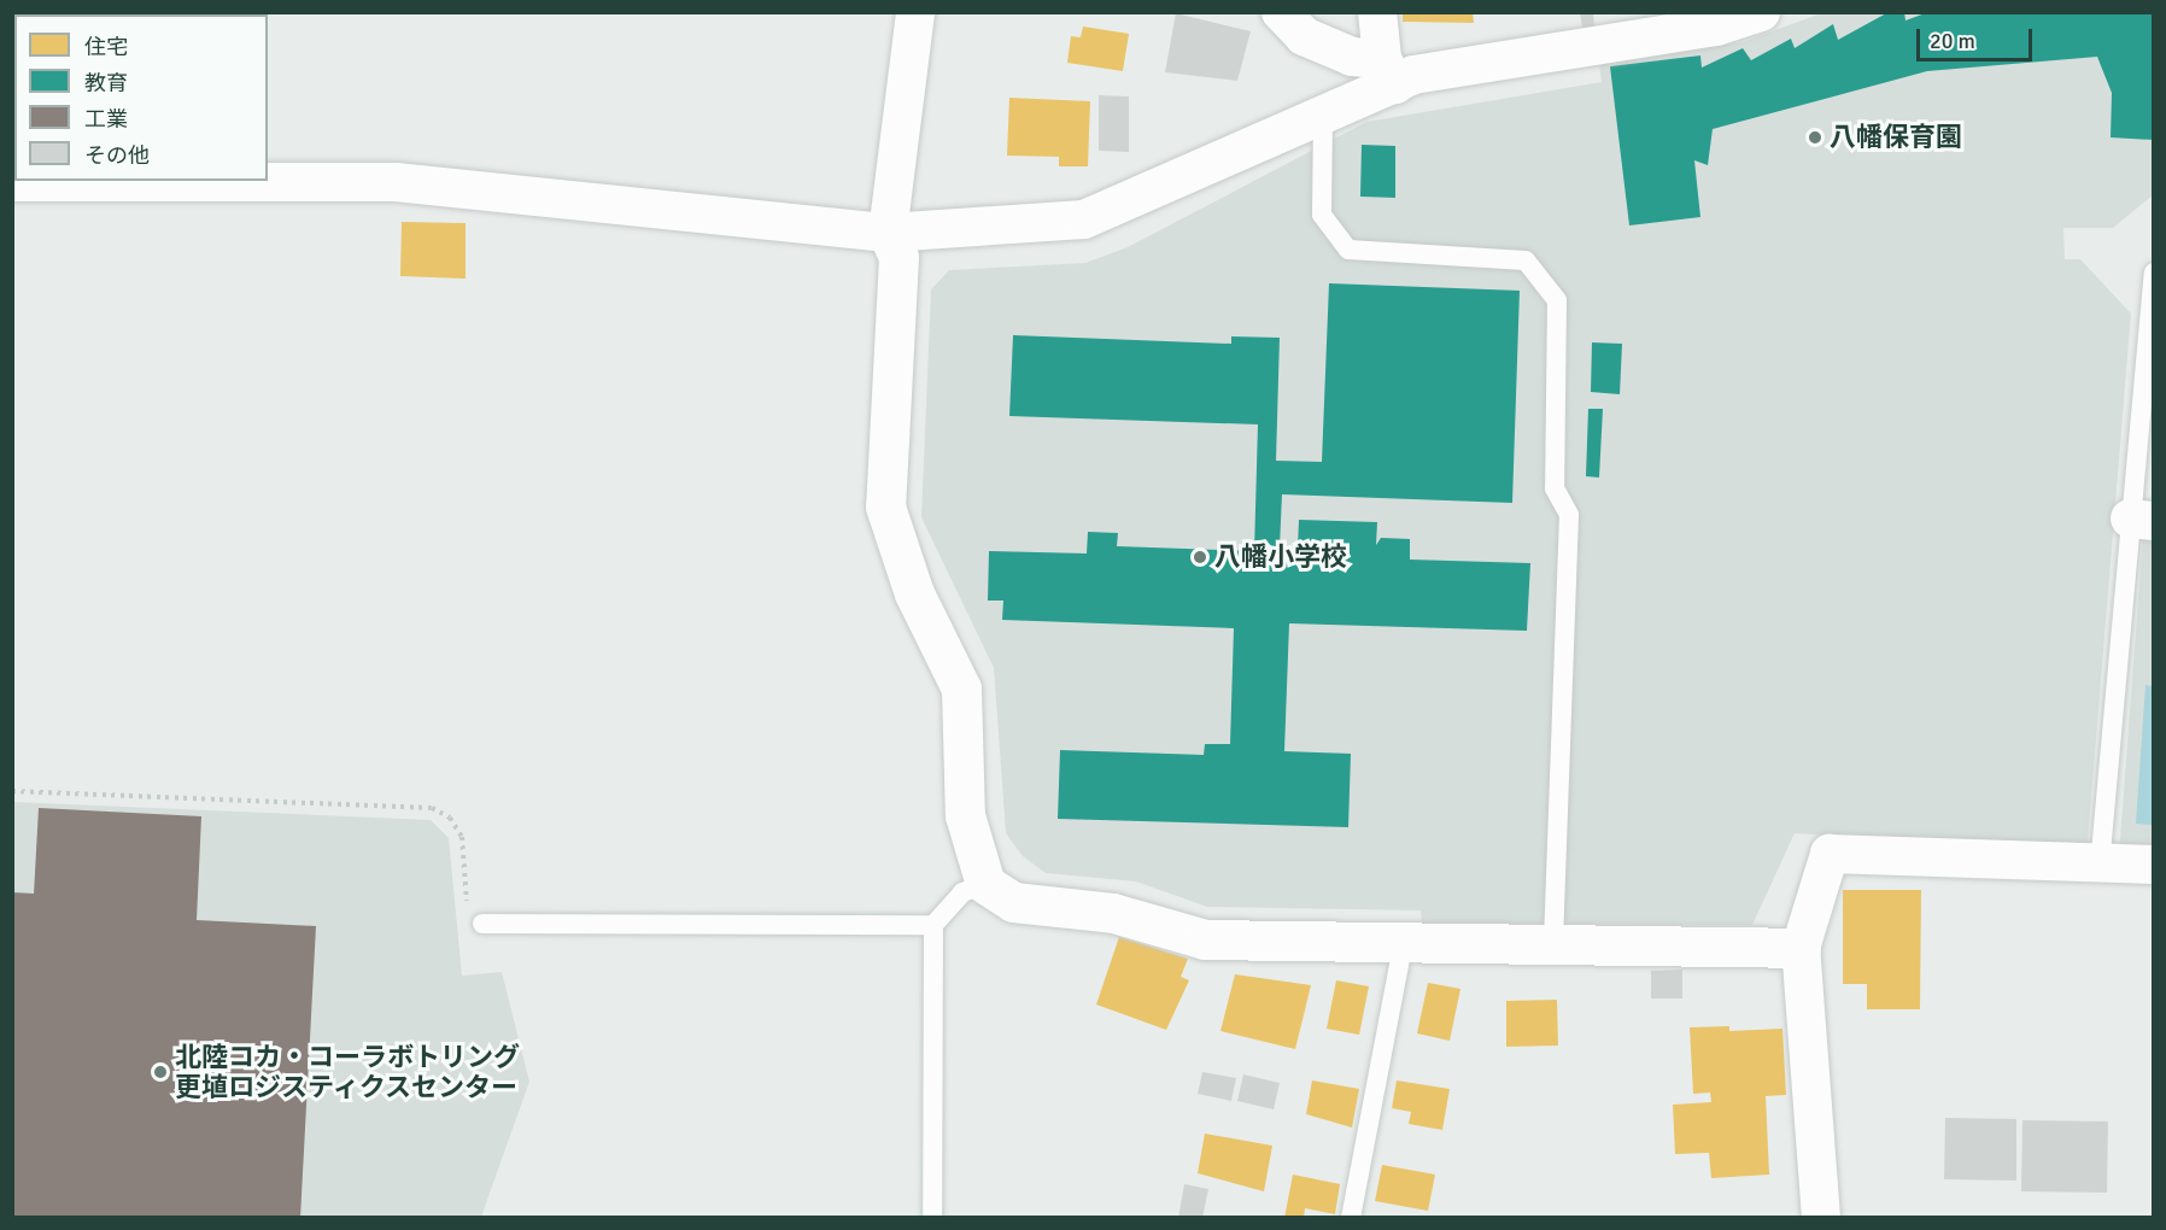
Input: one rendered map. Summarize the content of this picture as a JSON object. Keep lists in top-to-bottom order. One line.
{"places":["八幡保育園","八幡小学校","北陸コカ・コーラボトリング 更埴ロジスティクスセンター"],"legend":["住宅","教育","工業","その他"],"scale_bar":"20 m"}
